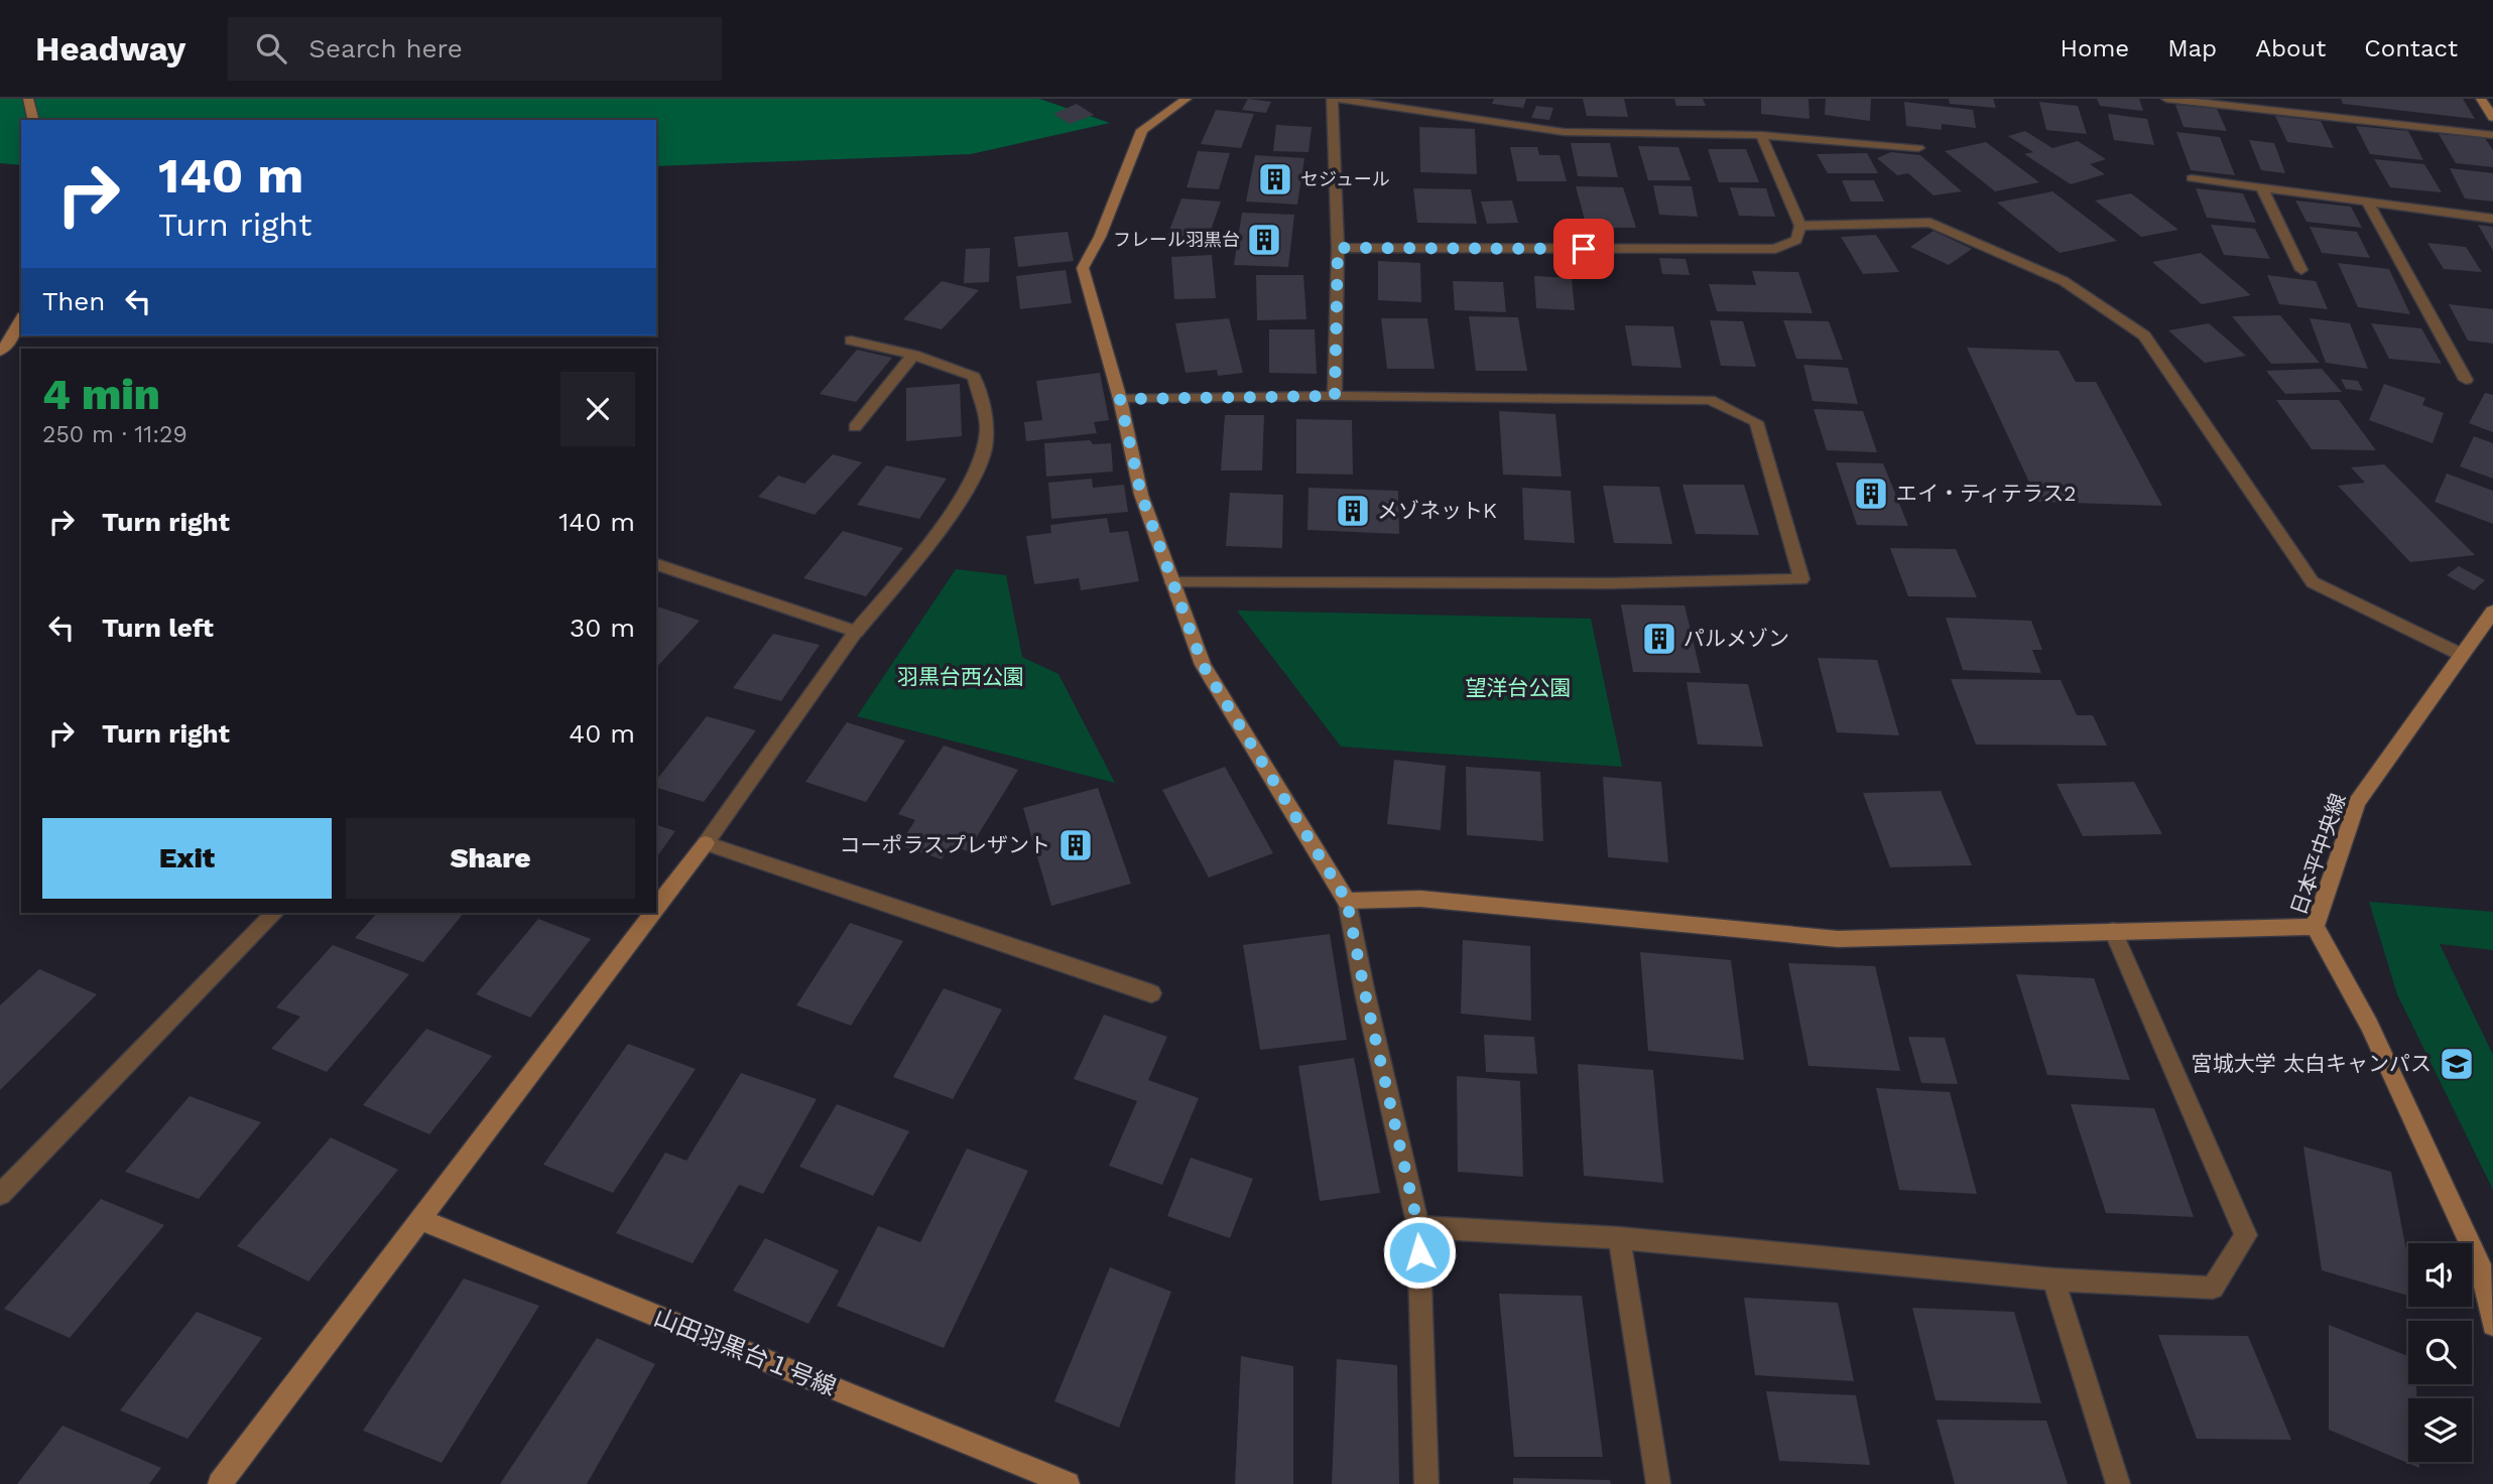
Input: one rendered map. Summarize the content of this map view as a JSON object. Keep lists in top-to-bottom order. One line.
{"streets":{"street":["日本平中央線","山田羽黒台１号線"]},"parks":["羽黒台西公園","望洋台公園"],"places":{"building":["セジュール","フレール羽黒台","エイ・ティテラス2","メゾネットK","パルメゾン","コーポラスプレザント"],"school or university":["宮城大学 太白キャンパス"]},"page":{"header":"Headway","search":"Search here","nav":["Home","Map","About","Contact"],"turn":["140 m","Turn right"],"then":"Then","heading":["4 min","250 m · 11:29"],"list":[{"name":"Turn right","value":"140 m"},{"name":"Turn left","value":"30 m"},{"name":"Turn right","value":"40 m"}],"buttons":["Exit","Share"]}}
